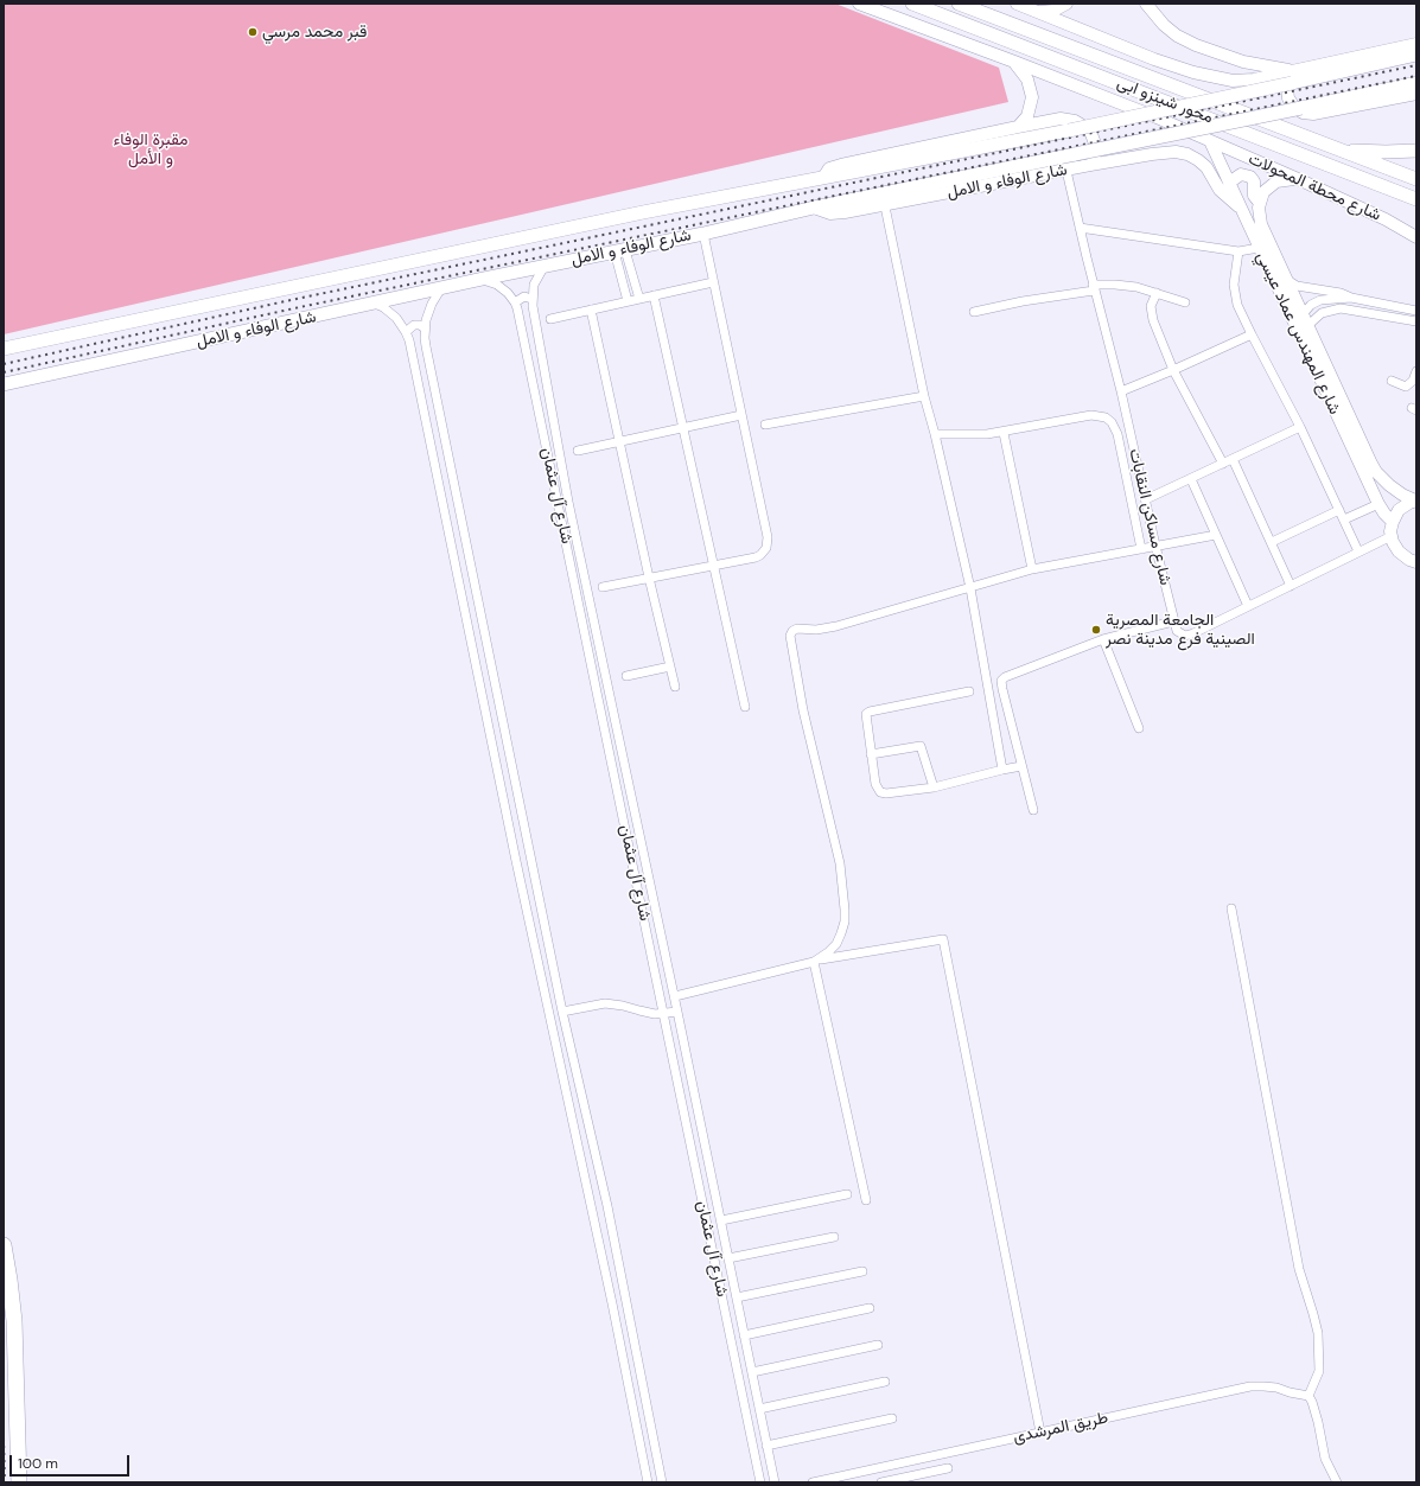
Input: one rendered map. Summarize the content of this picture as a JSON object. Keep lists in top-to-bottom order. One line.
{"streets":{"main road":["محور شينزو ابى","شارع الوفاء و الامل"],"street":["شارع محطة المحولات","شارع المهندس عماد عيسي","شارع آل عثمان","شارع مساكن النقابات","طريق المرشدى"]},"crossings":[["شارع الوفاء و الامل","شارع المهندس عماد عيسي"],["شارع الوفاء و الامل","شارع آل عثمان"],["شارع الوفاء و الامل","شارع مساكن النقابات"],["شارع محطة المحولات","شارع المهندس عماد عيسي"]],"parks":["مقبرة الوفاء و الأمل"],"places":["قبر محمد مرسي","الجامعة المصرية الصينية فرع مدينة نصر"],"scale_bar":"100 m"}
